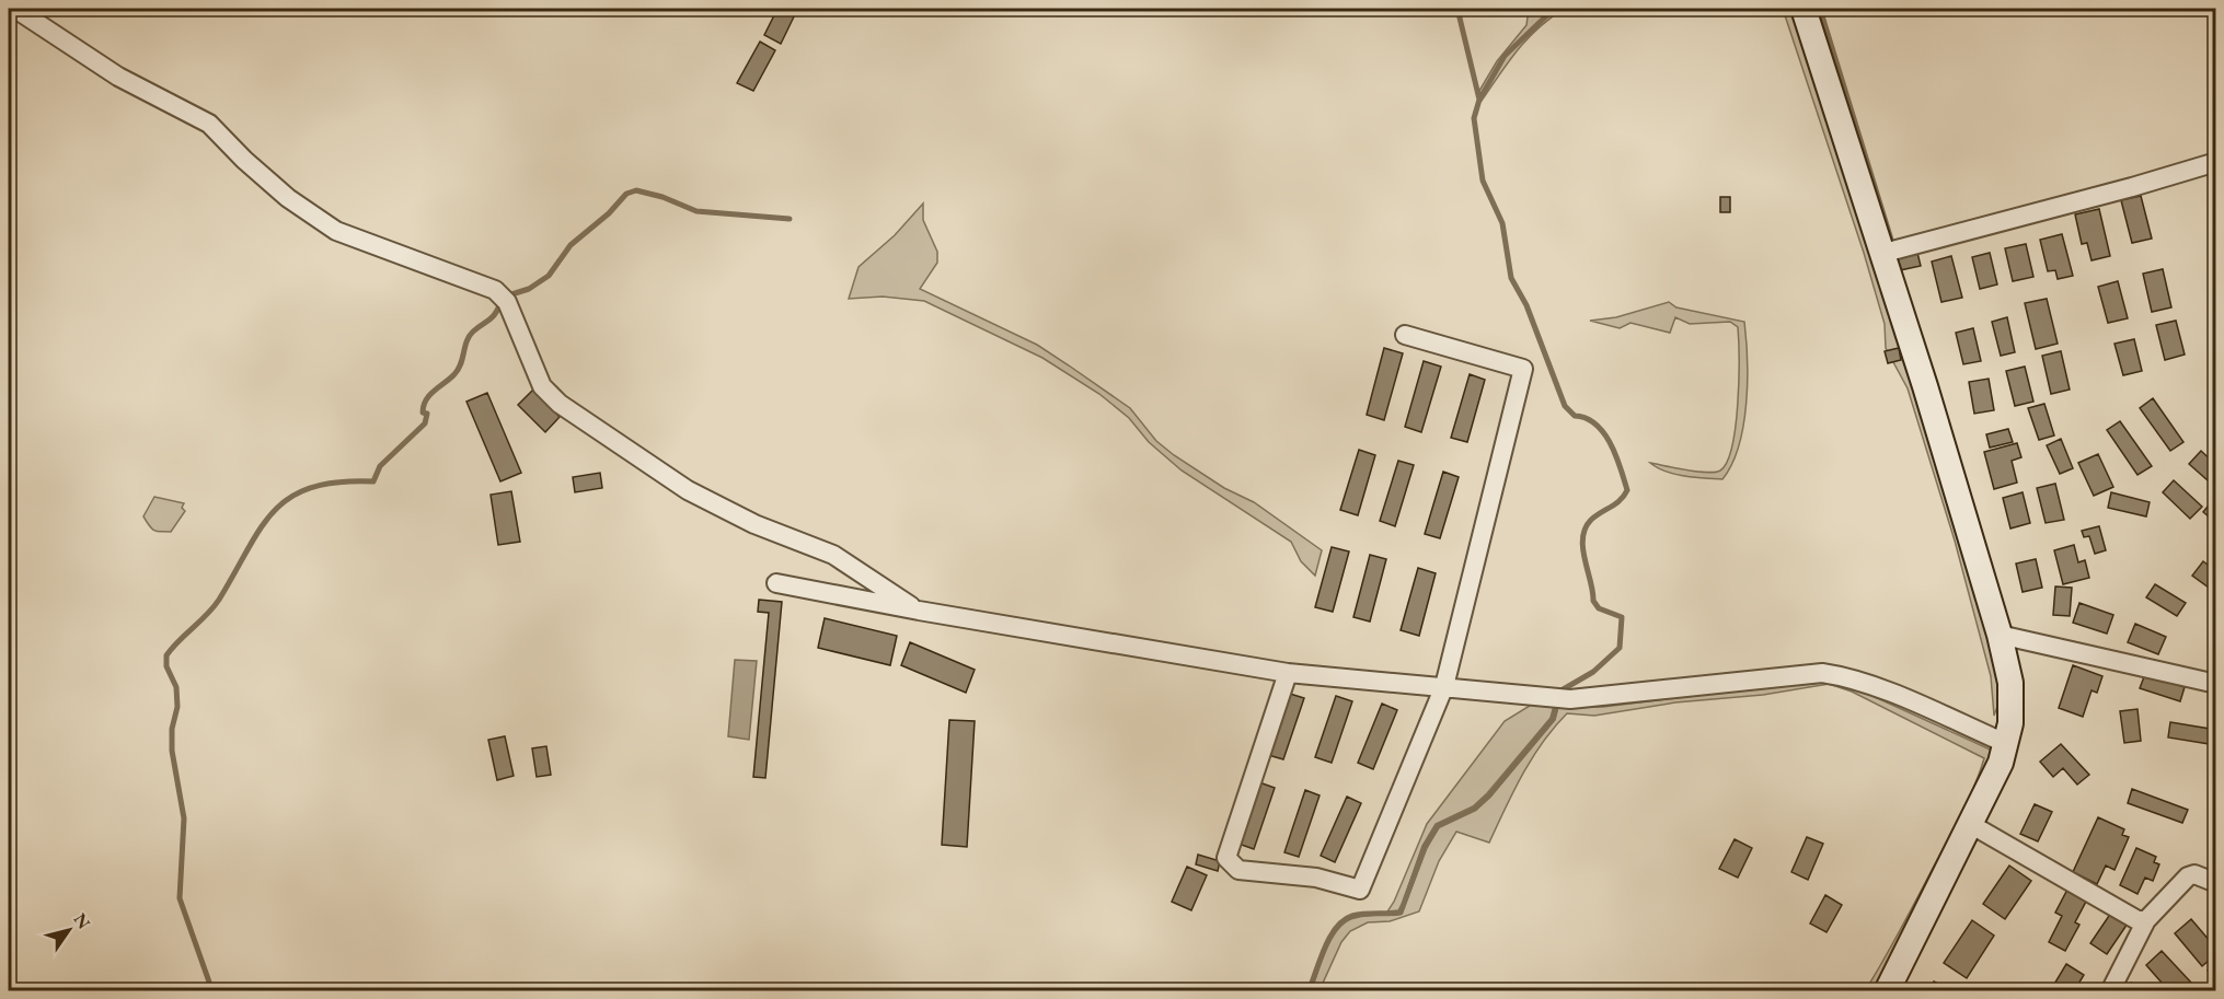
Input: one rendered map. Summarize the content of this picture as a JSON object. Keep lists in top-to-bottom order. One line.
{"north":"top right"}
